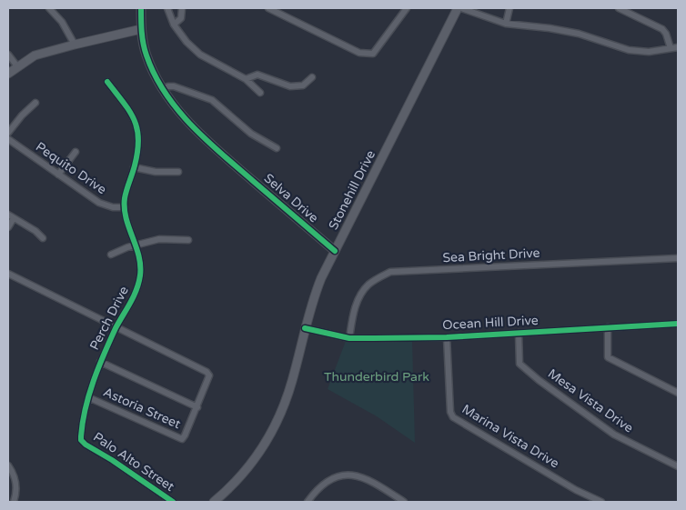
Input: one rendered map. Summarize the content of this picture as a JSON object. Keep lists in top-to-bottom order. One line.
{"streets":{"main road":["Stonehill Drive","Selva Drive"],"street":["Pequito Drive","Sea Bright Drive","Perch Drive","Ocean Hill Drive","Mesa Vista Drive","Astoria Street","Marina Vista Drive","Palo Alto Street"]},"crossings":[["Pequito Drive","Perch Drive"],["Stonehill Drive","Selva Drive"],["Stonehill Drive","Ocean Hill Drive"],["Sea Bright Drive","Ocean Hill Drive"],["Perch Drive","Astoria Street"],["Perch Drive","Palo Alto Street"],["Ocean Hill Drive","Mesa Vista Drive"],["Ocean Hill Drive","Marina Vista Drive"]],"parks":["Thunderbird Park"]}
